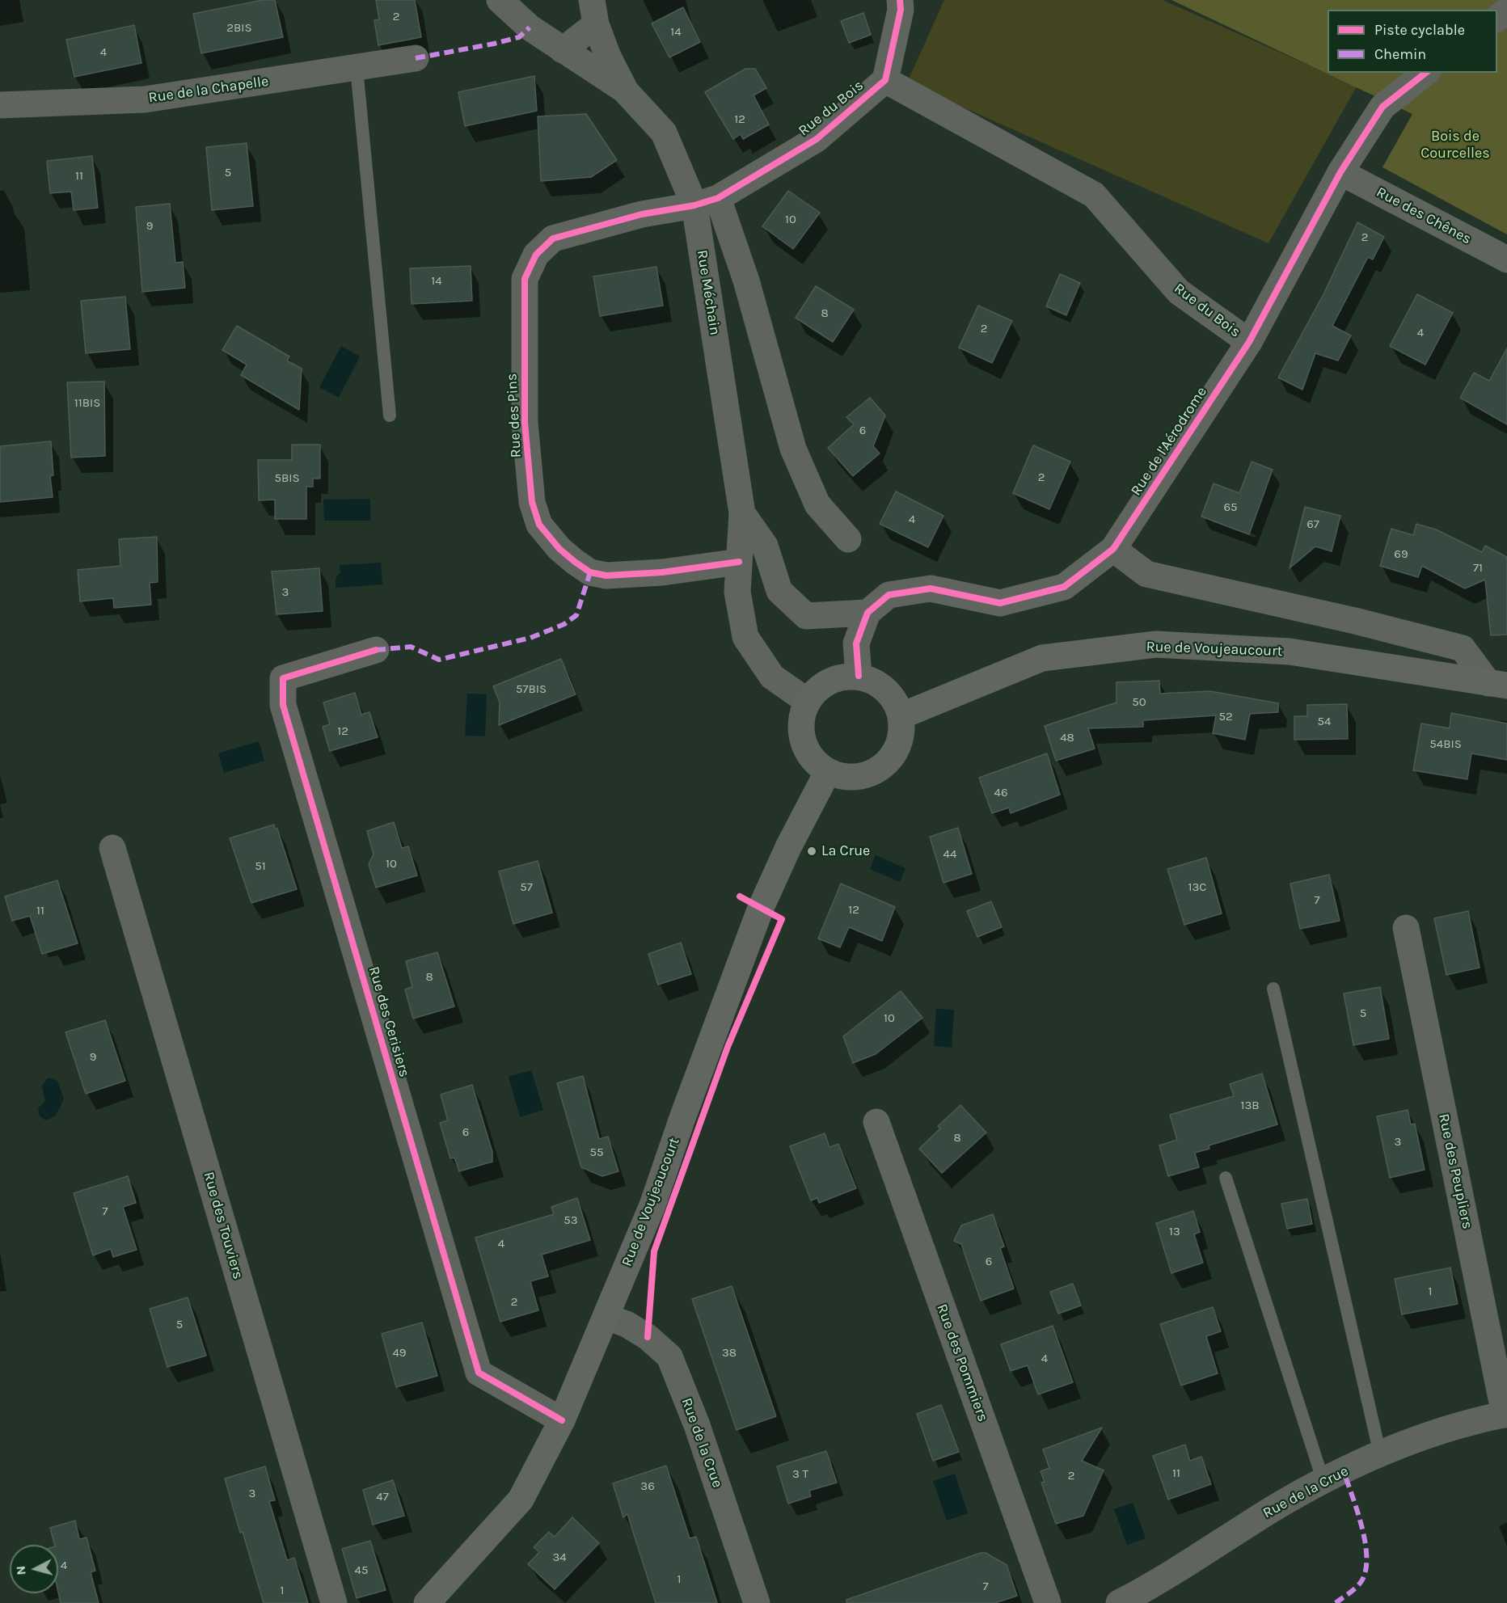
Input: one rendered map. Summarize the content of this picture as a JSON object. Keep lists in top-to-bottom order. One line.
{"streets":{"main road":["Rue de Voujeaucourt"],"street":["Rue de la Chapelle","Rue du Bois","Rue des Chênes","Rue Méchain","Rue des Pins","Rue de l'Aérodrome","Rue des Cerisiers","Rue des Peupliers","Rue des Touviers","Rue des Pommiers","Rue de la Crue"]},"crossings":[["Rue du Bois","Rue Méchain"],["Rue du Bois","Rue des Pins"],["Rue du Bois","Rue de l'Aérodrome"],["Rue des Chênes","Rue de l'Aérodrome"],["Rue Méchain","Rue des Pins"],["Rue Méchain","Rue de l'Aérodrome"],["Rue Méchain","Rue de Voujeaucourt"],["Rue de l'Aérodrome","Rue de Voujeaucourt"],["Rue de Voujeaucourt","Rue des Cerisiers"],["Rue de Voujeaucourt","Rue de la Crue"],["Rue des Peupliers","Rue de la Crue"]],"parks":["Bois de Courcelles"],"places":["La Crue"],"house_numbers":["2","2BIS","14","4","12","5","11","10","9","2","14","8","2","4","11BIS","6","2","5BIS","65","4","67","69","71","3","57BIS","50","52","54","12","48","54BIS","46","44","10","51","57","13C","7","12","11","8","5","10","9","13B","6","8","3","55","7","53","13","4","6","1","2","5","49","38","4","11","3 T","2","36","3","47","34","4","45","1","7","1"],"legend":["Piste cyclable","Chemin"],"north":"left"}
